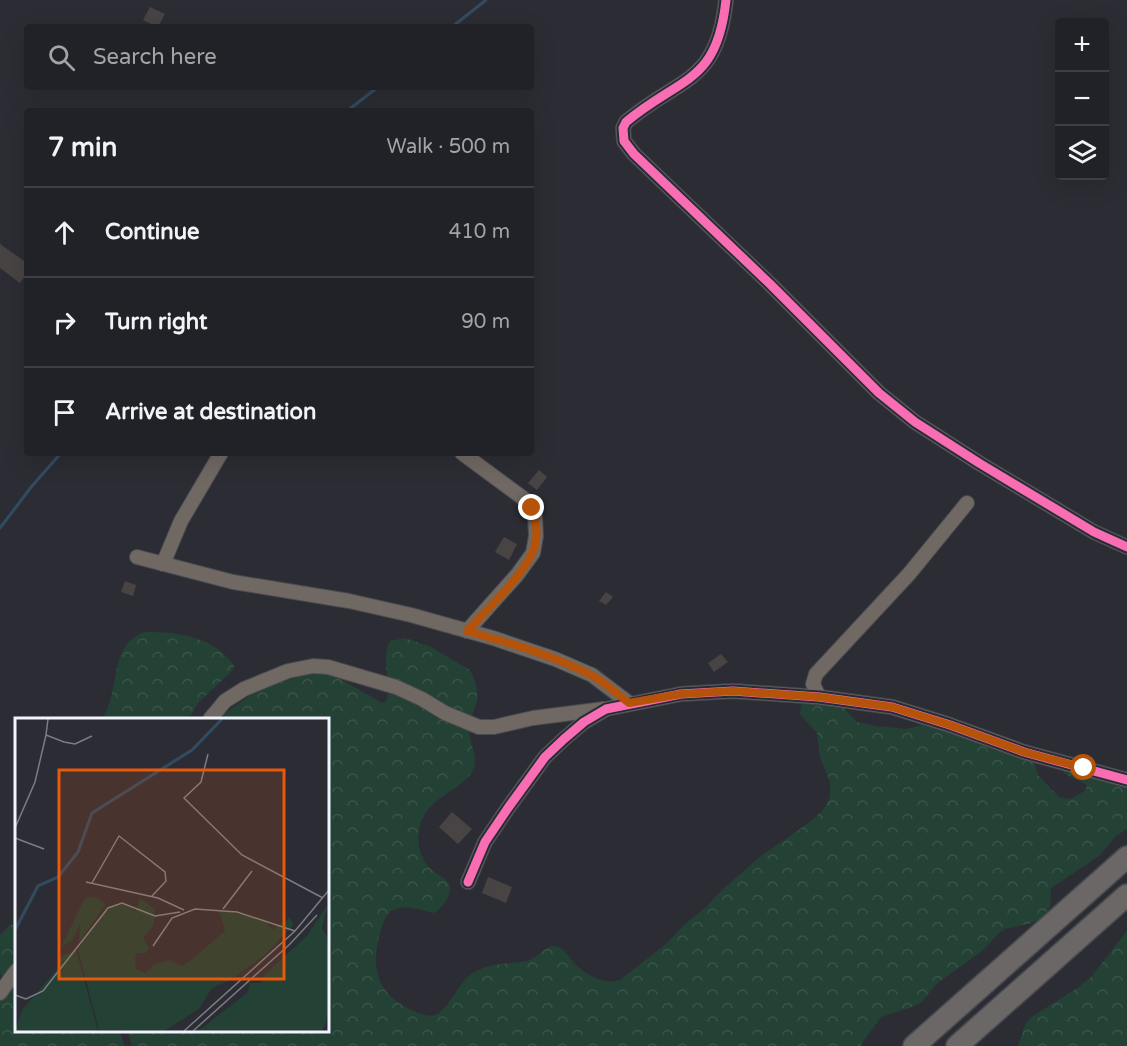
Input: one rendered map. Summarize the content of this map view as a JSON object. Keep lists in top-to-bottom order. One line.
{"page":{"map_buttons":["+","−"],"search":"Search here","heading":["7 min","Walk · 500 m"],"list":[["Continue","410 m"],["Turn right","90 m"],"Arrive at destination"]}}
